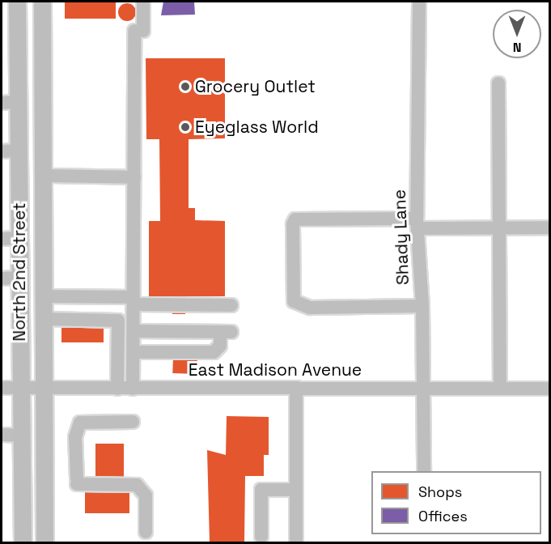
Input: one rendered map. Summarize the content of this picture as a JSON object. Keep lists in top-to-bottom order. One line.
{"streets":{"main road":["North 2nd Street"],"street":["Shady Lane","East Madison Avenue"]},"crossings":[["Shady Lane","East Madison Avenue"],["North 2nd Street","East Madison Avenue"]],"places":["Grocery Outlet","Eyeglass World"],"legend":["Shops","Offices"],"north":"bottom"}
